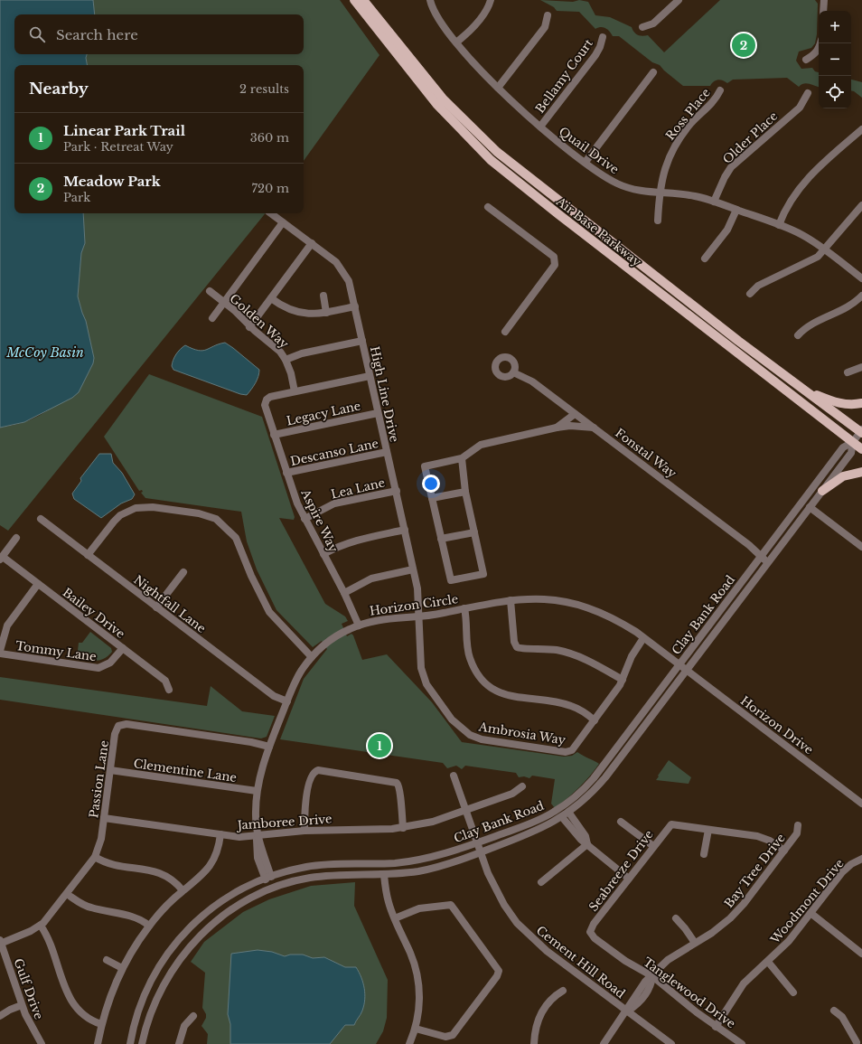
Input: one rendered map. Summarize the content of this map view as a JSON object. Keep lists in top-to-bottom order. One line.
{"streets":{"main road":["Air Base Parkway"],"street":["Bellamy Court","Ross Place","Older Place","Quail Drive","Golden Way","High Line Drive","Legacy Lane","Descanso Lane","Fonstal Way","Lea Lane","Aspire Way","Nightfall Lane","Horizon Circle","Bailey Drive","Clay Bank Road","Tommy Lane","Horizon Drive","Ambrosia Way","Clementine Lane","Passion Lane","Jamboree Drive","Seabreeze Drive","Bay Tree Drive","Woodmont Drive","Cement Hill Road","Gulf Drive","Tanglewood Drive"]},"crossings":[["Bellamy Court","Quail Drive"],["Ross Place","Quail Drive"],["Older Place","Quail Drive"],["Air Base Parkway","Clay Bank Road"],["Golden Way","Aspire Way"],["High Line Drive","Legacy Lane"],["High Line Drive","Descanso Lane"],["High Line Drive","Lea Lane"],["High Line Drive","Horizon Circle"],["High Line Drive","Ambrosia Way"],["Legacy Lane","Aspire Way"],["Descanso Lane","Aspire Way"],["Fonstal Way","Clay Bank Road"],["Lea Lane","Aspire Way"],["Aspire Way","Horizon Circle"],["Nightfall Lane","Horizon Circle"],["Horizon Circle","Clay Bank Road"],["Horizon Circle","Horizon Drive"],["Horizon Circle","Ambrosia Way"],["Horizon Circle","Clementine Lane"],["Horizon Circle","Passion Lane"],["Horizon Circle","Jamboree Drive"],["Bailey Drive","Tommy Lane"],["Clay Bank Road","Horizon Drive"],["Clay Bank Road","Cement Hill Road"],["Clementine Lane","Passion Lane"],["Passion Lane","Jamboree Drive"],["Passion Lane","Gulf Drive"],["Jamboree Drive","Cement Hill Road"],["Seabreeze Drive","Tanglewood Drive"],["Bay Tree Drive","Cement Hill Road"],["Bay Tree Drive","Tanglewood Drive"],["Woodmont Drive","Tanglewood Drive"]],"water":["McCoy Basin"],"page":{"map_buttons":["+","−"],"search":"Search here","pins":["2","1"],"heading":["Nearby","2 results"],"list":[{"mark":"1","name":"Linear Park Trail","note":"Park · Retreat Way","value":"360 m"},{"mark":"2","name":"Meadow Park","note":"Park","value":"720 m"}]}}
